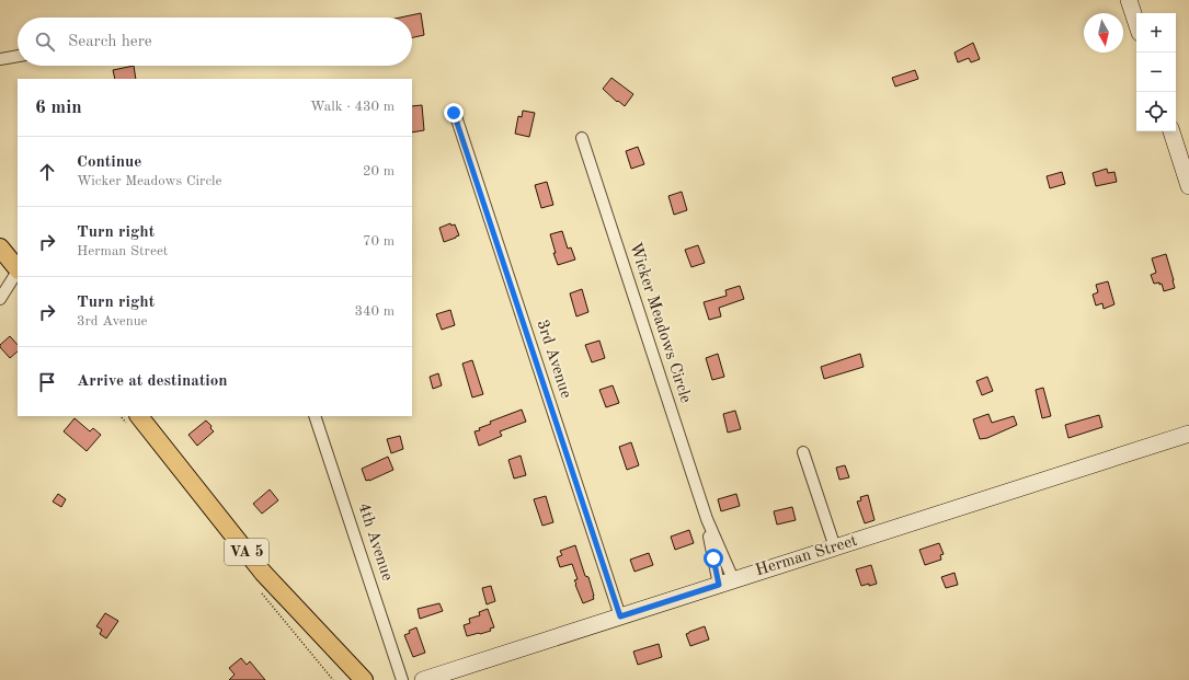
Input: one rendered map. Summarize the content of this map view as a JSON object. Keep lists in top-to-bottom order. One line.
{"streets":{"main road":["VA 5"],"street":["Wicker Meadows Circle","3rd Avenue","4th Avenue","Herman Street"]},"crossings":[["Wicker Meadows Circle","Herman Street"],["3rd Avenue","Herman Street"]],"north":"bottom","page":{"map_buttons":["+","−"],"search":"Search here","heading":["6 min","Walk · 430 m"],"list":[["Continue","Wicker Meadows Circle","20 m"],["Turn right","Herman Street","70 m"],["Turn right","3rd Avenue","340 m"],"Arrive at destination"]}}
